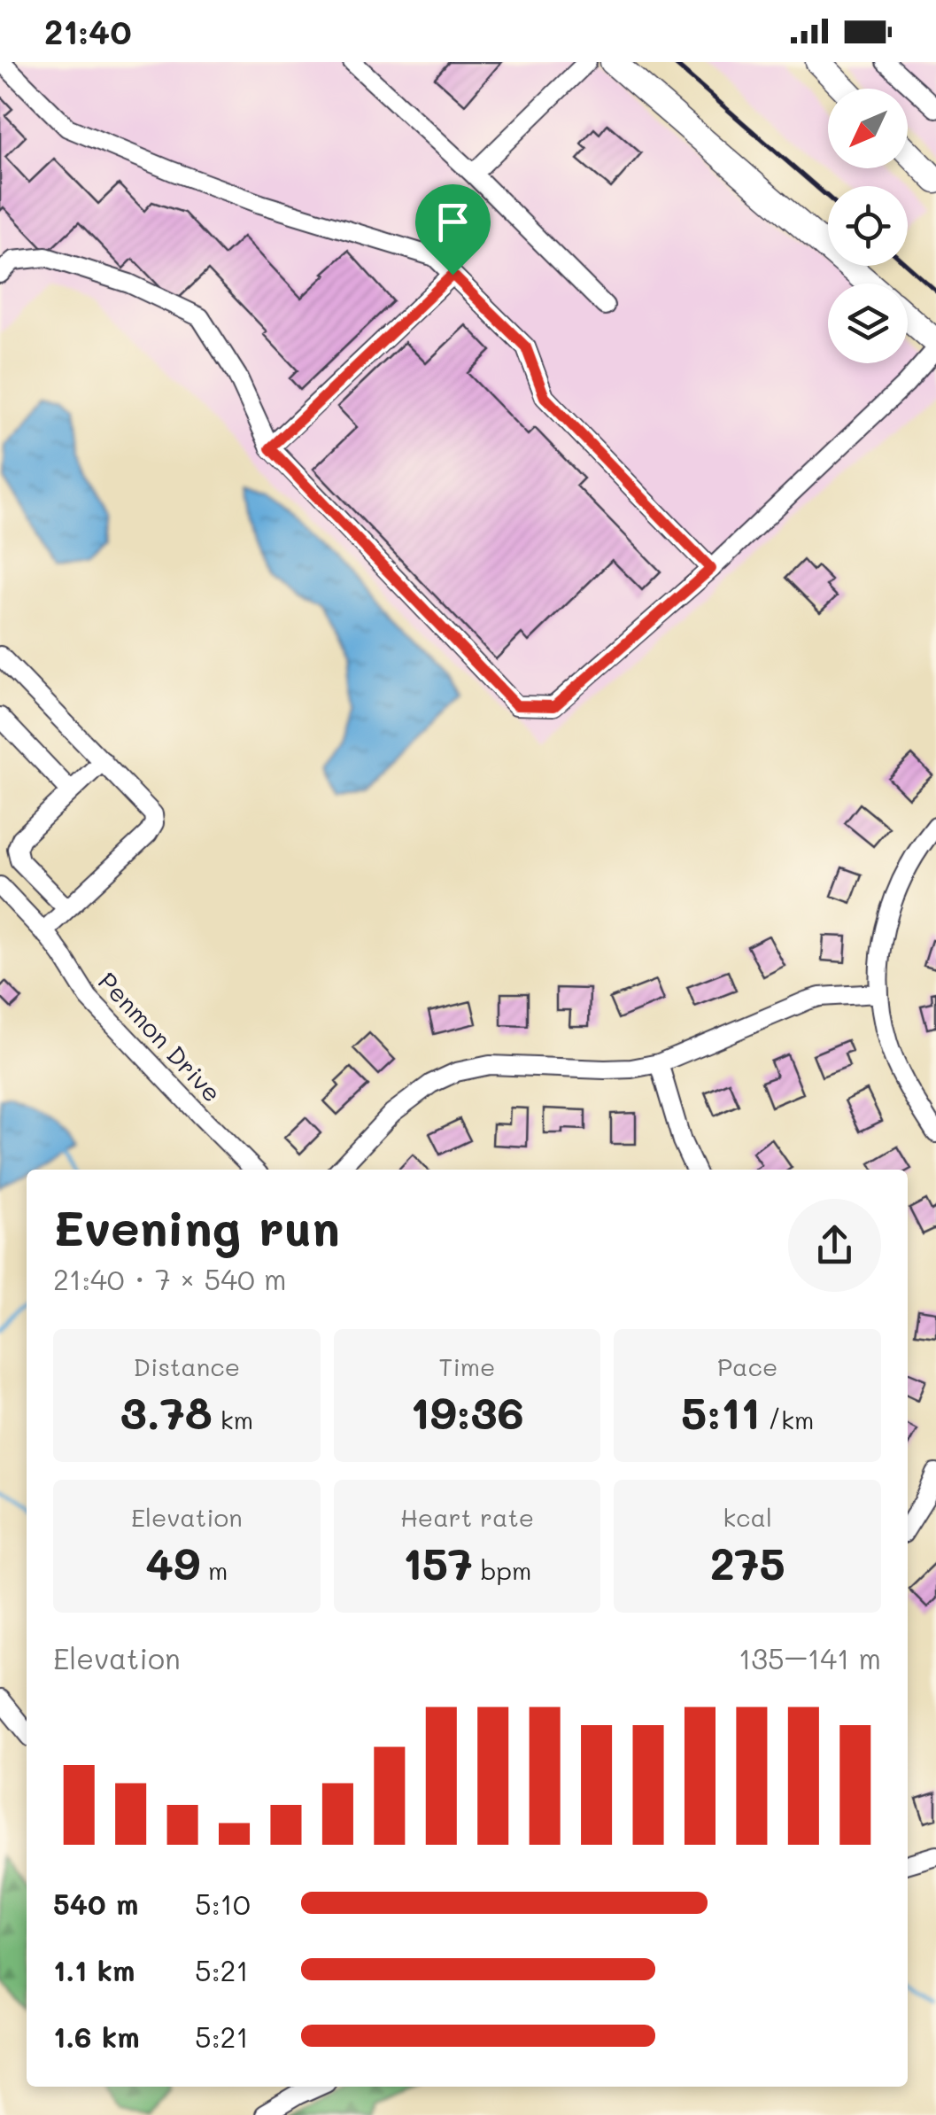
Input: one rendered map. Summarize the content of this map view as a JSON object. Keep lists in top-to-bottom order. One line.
{"streets":{"street":["Penmon Drive"]},"north":"bottom left","page":{"status":"21:40","heading":["Evening run","21:40 · 7 × 540 m"],"stats":[["Distance","3.78 km"],["Time","19:36"],["Pace","5:11 /km"],["Elevation","49 m"],["Heart rate","157 bpm"],["kcal","275"]],"chart":["Elevation","135–141 m"],"list":[{"name":"540 m","note":"5:10"},{"name":"1.1 km","note":"5:21"},{"name":"1.6 km","note":"5:21"}]}}
